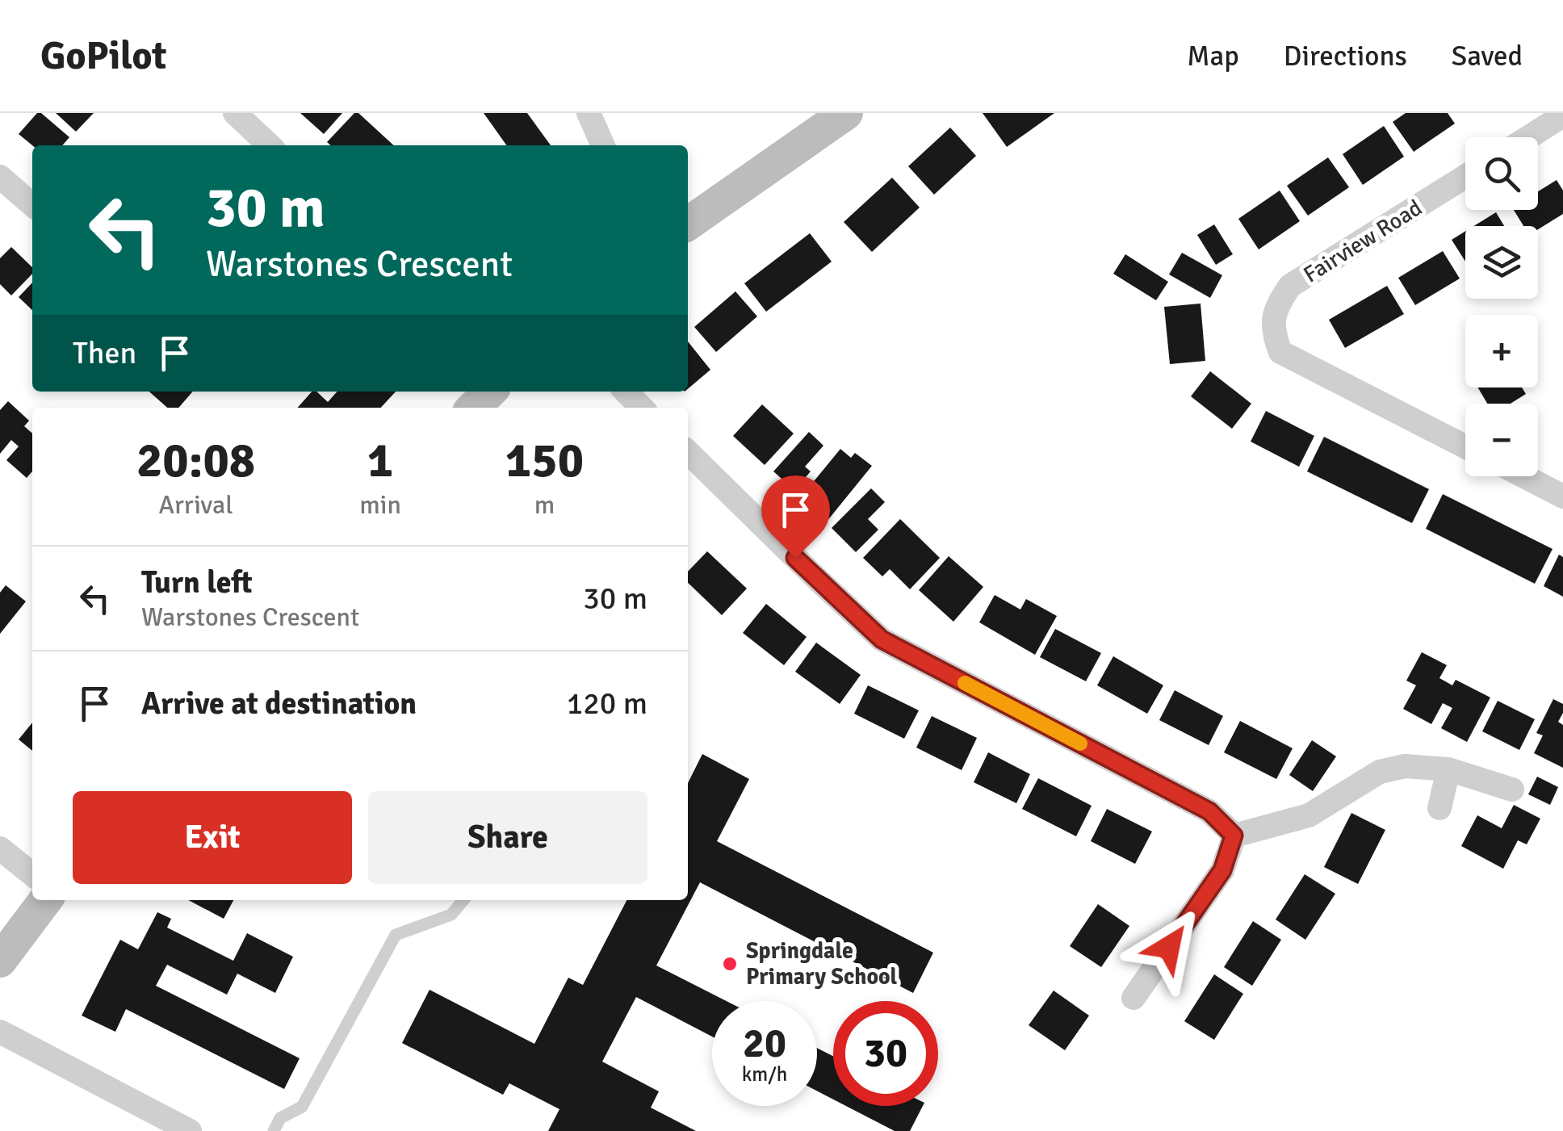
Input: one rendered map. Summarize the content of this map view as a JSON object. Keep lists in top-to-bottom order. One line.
{"streets":{"street":["Fairview Road"]},"places":["Springdale Primary School"],"page":{"header":"GoPilot","nav":["Map","Directions","Saved"],"map_buttons":["+","−"],"turn":["30 m","Warstones Crescent"],"then":"Then","eta":["20:08","Arrival","1","min","150","m"],"list":[{"name":"Turn left","note":"Warstones Crescent","value":"30 m"},{"name":"Arrive at destination","value":"120 m"}],"buttons":["Exit","Share"],"speed":"20 km/h","limit":"30"}}
